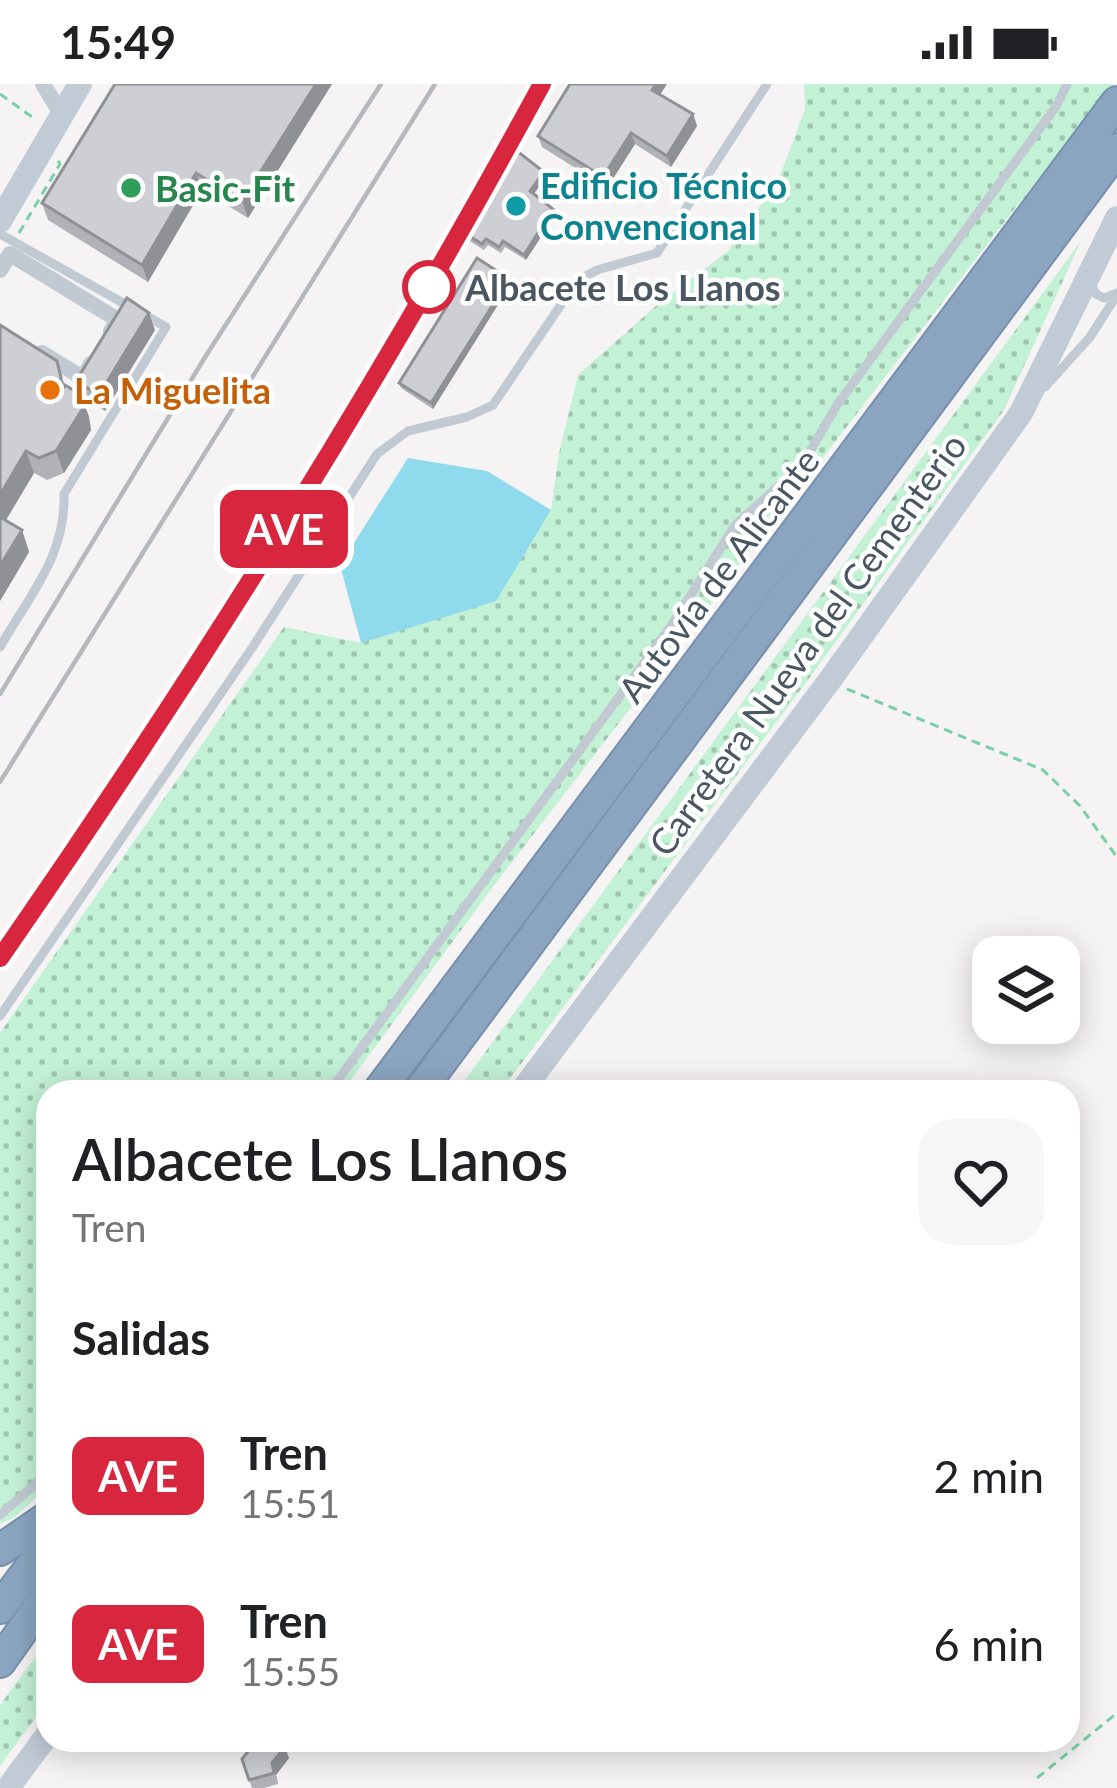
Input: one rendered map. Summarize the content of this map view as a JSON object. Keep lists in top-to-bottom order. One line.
{"streets":{"highway":["Autovía de Alicante"],"street":["Carretera Nueva del Cementerio"]},"places":["Basic-Fit","Edificio Técnico Convencional","Albacete Los Llanos","La Miguelita"],"page":{"status":"15:49","on_map":"AVE","heading":[["Albacete Los Llanos","Tren"],"Salidas"],"list":[{"mark":"AVE","name":"Tren","note":"15:51","value":"2 min"},{"mark":"AVE","name":"Tren","note":"15:55","value":"6 min"}]}}
